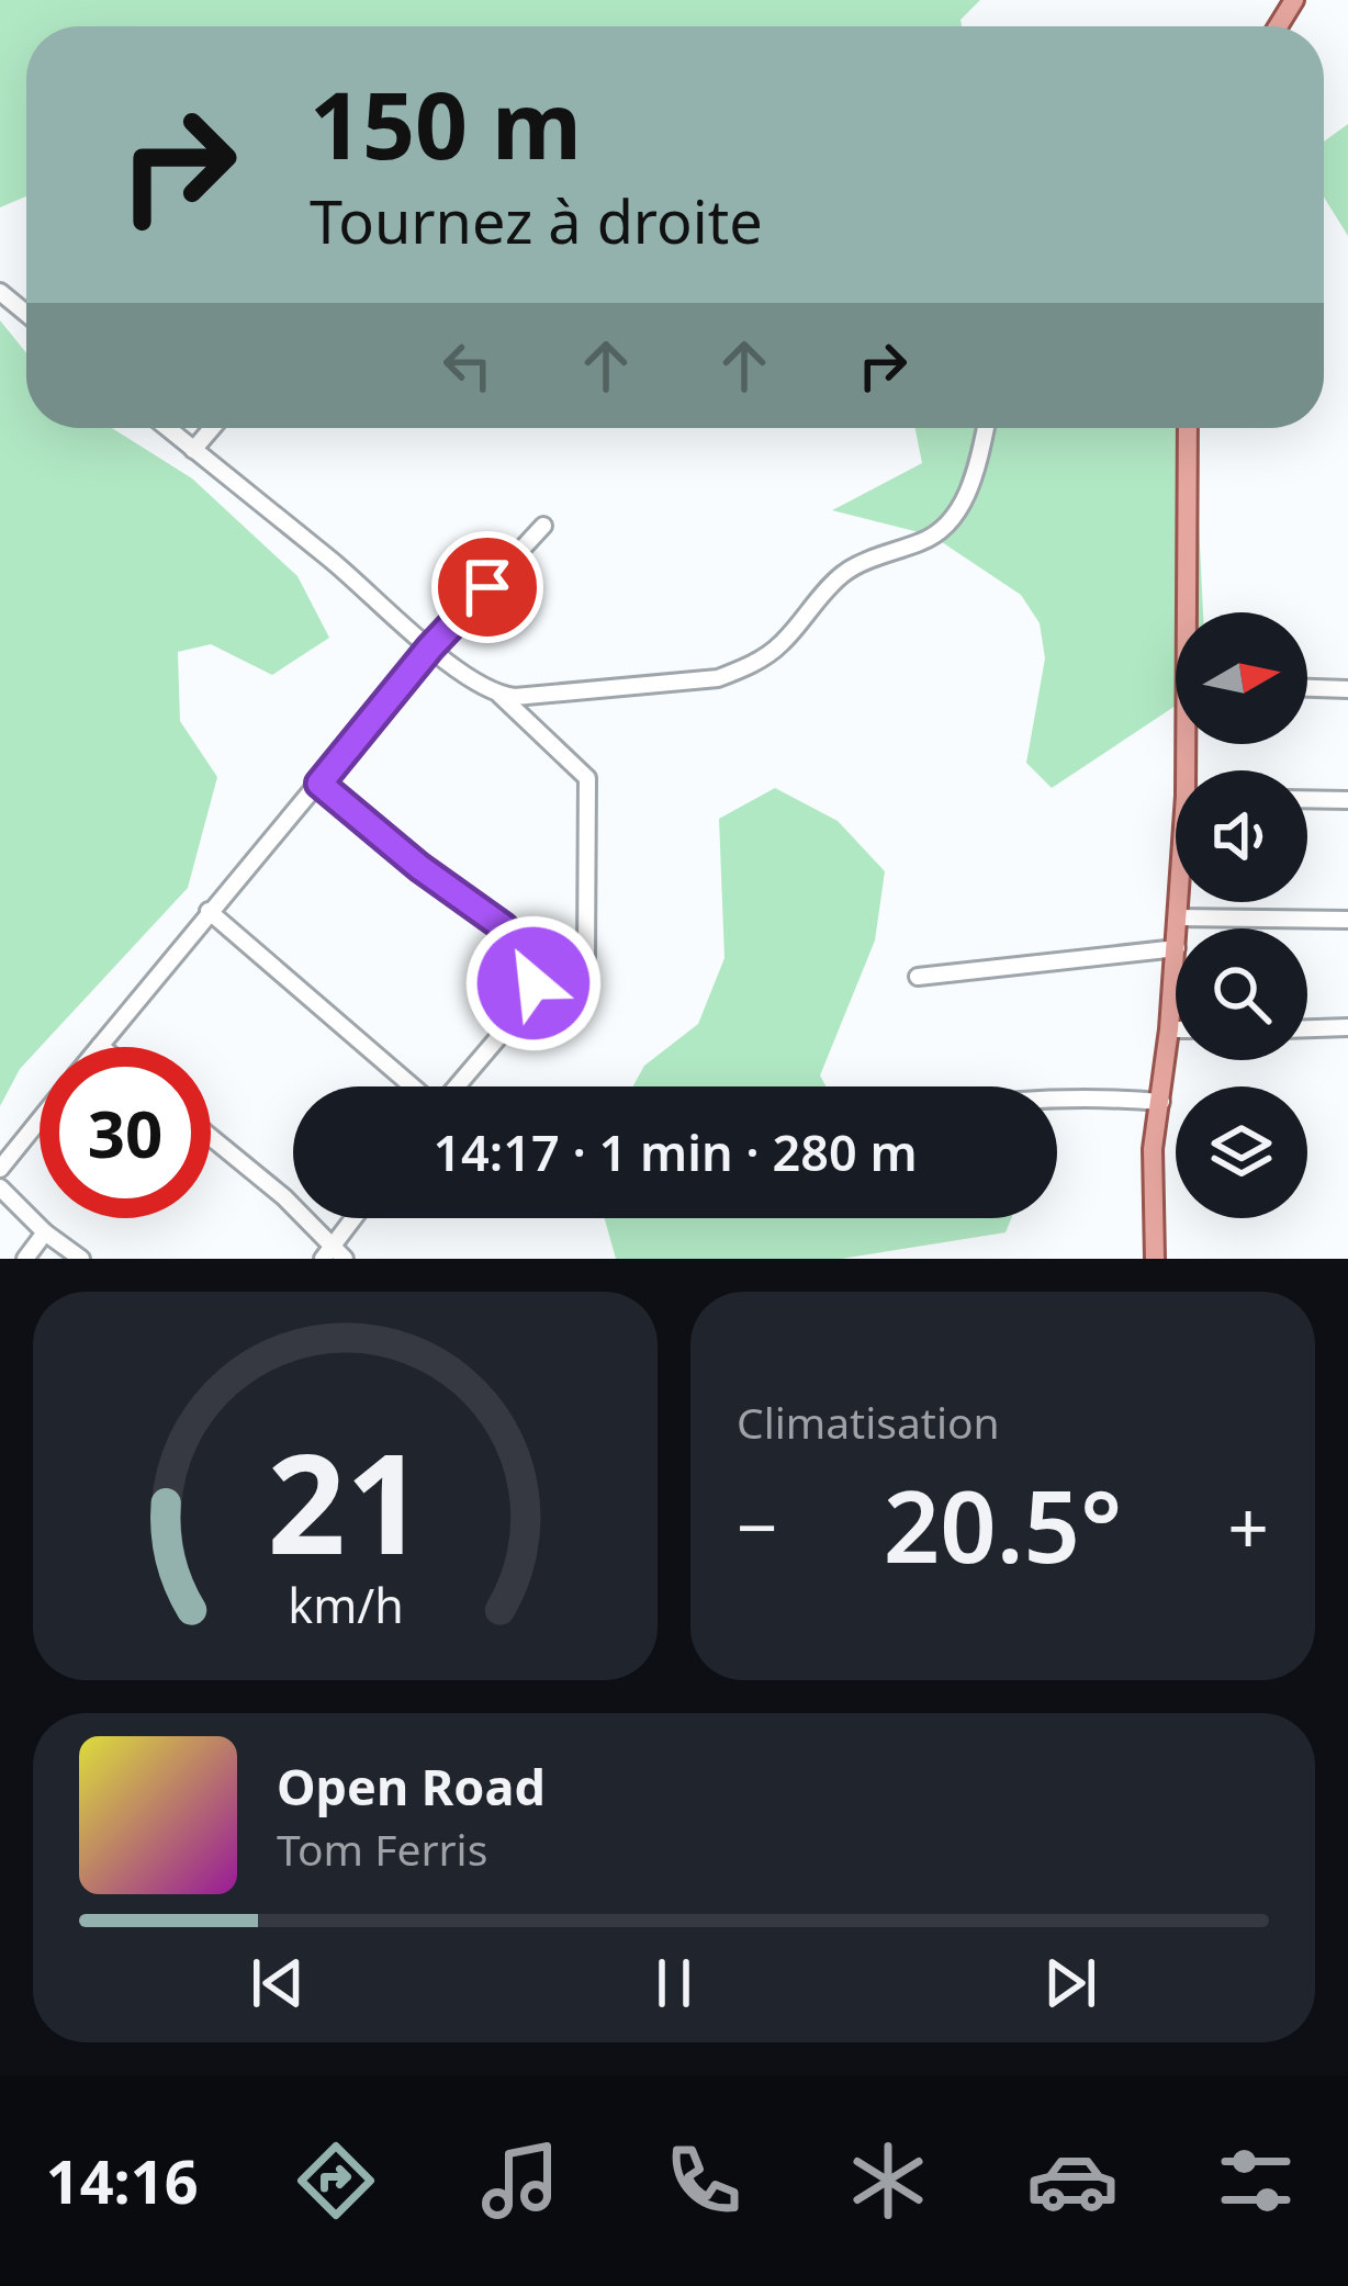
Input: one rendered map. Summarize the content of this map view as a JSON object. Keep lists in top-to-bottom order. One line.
{"north":"right","page":{"turn":["150 m","Tournez à droite"],"limit":"30","trip":"14:17 · 1 min · 280 m","tile":"Climatisation","heat":["−","20.5°","+"],"song":["Open Road","Tom Ferris"],"tabs":"14:16","gauge":["21","km/h"]}}
